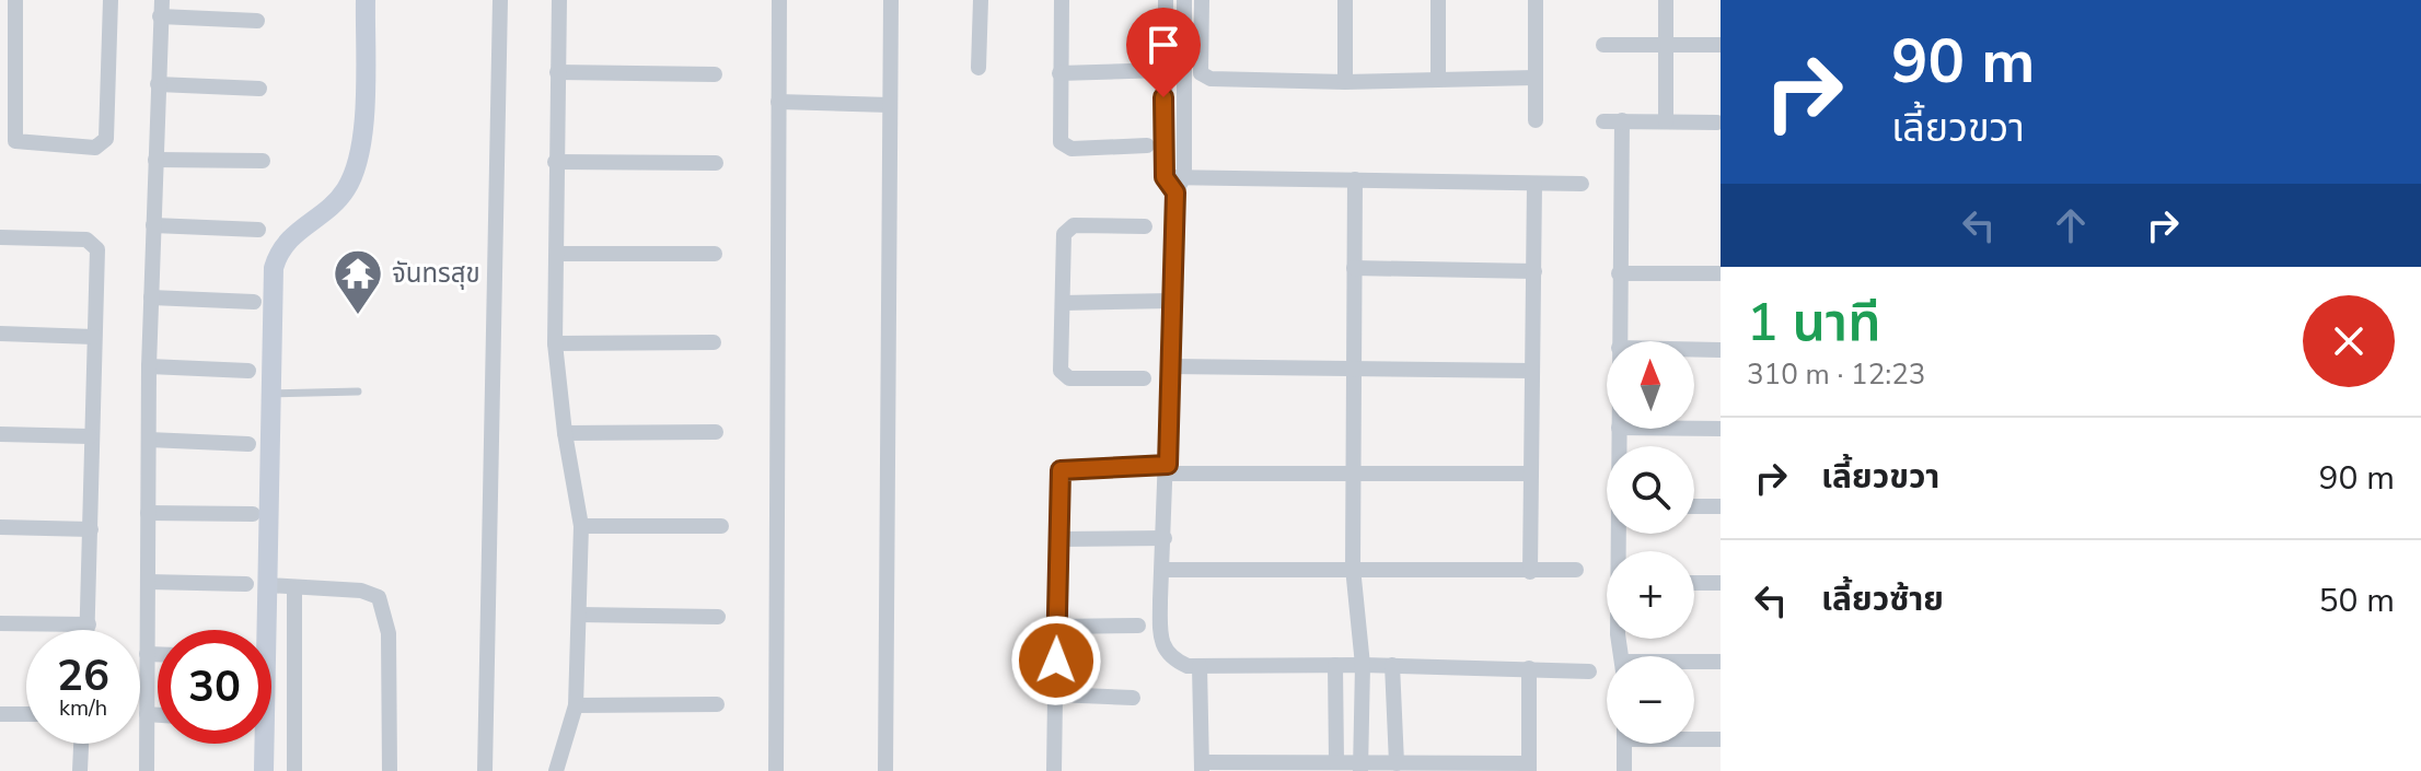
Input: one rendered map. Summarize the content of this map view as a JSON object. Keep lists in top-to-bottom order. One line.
{"places":{"temple":["จันทรสุข"]},"north":"top","page":{"turn":["90 m","เลี้ยวขวา"],"heading":["1 นาที","310 m · 12:23"],"map_buttons":["+","−"],"list":[{"name":"เลี้ยวขวา","value":"90 m"},{"name":"เลี้ยวซ้าย","value":"50 m"}],"speed":"26 km/h","limit":"30"}}
